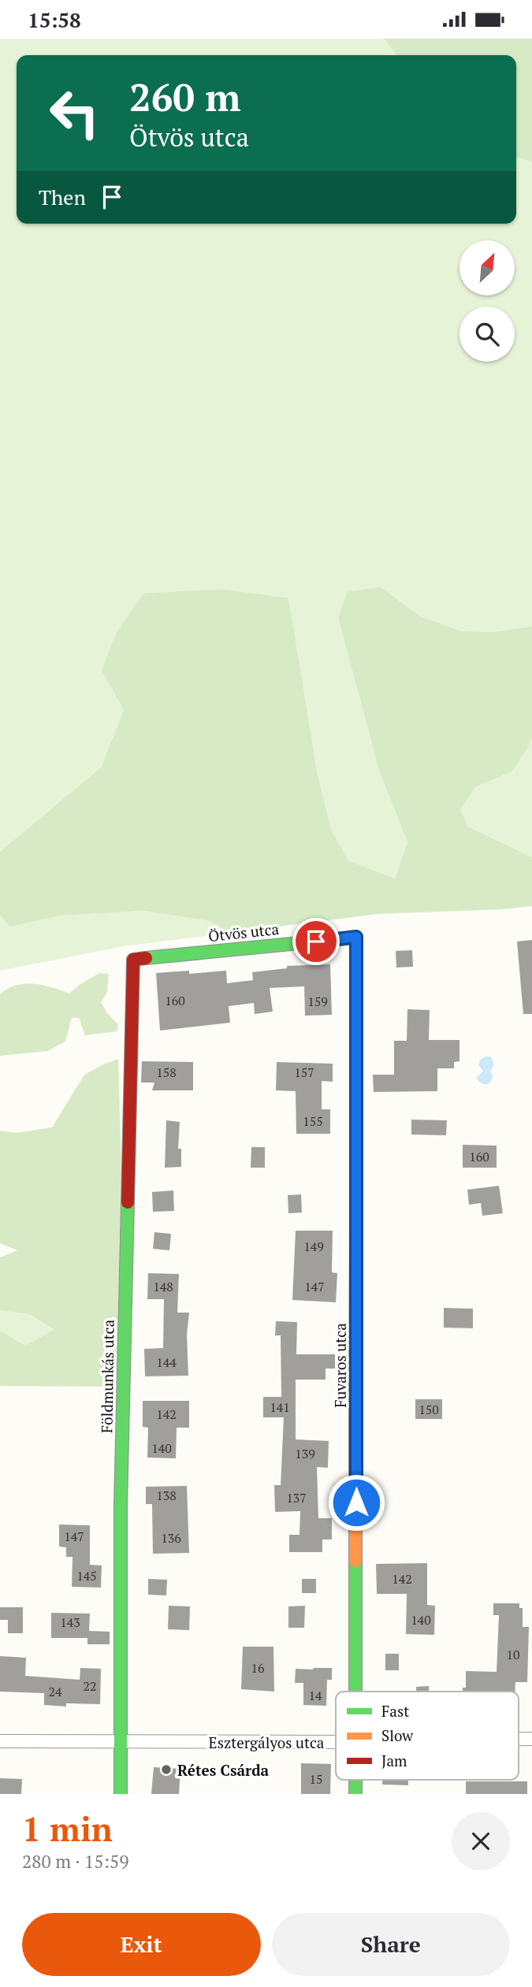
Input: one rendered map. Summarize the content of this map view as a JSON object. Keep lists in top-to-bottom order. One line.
{"streets":{"street":["Ötvös utca","Fuvaros utca","Földmunkás utca","Esztergályos utca"]},"crossings":[["Ötvös utca","Fuvaros utca"],["Ötvös utca","Földmunkás utca"],["Földmunkás utca","Esztergályos utca"]],"places":["Rétes Csárda"],"house_numbers":["160","159","158","157","155","160","149","148","147","144","141","150","142","140","139","138","137","147","136","145","142","140","143","10","16","22","24","14","15"],"legend":["Fast","Slow","Jam"],"north":"top right","page":{"status":"15:58","turn":["260 m","Ötvös utca"],"then":"Then","heading":["1 min","280 m · 15:59"],"buttons":["Exit","Share"]}}
